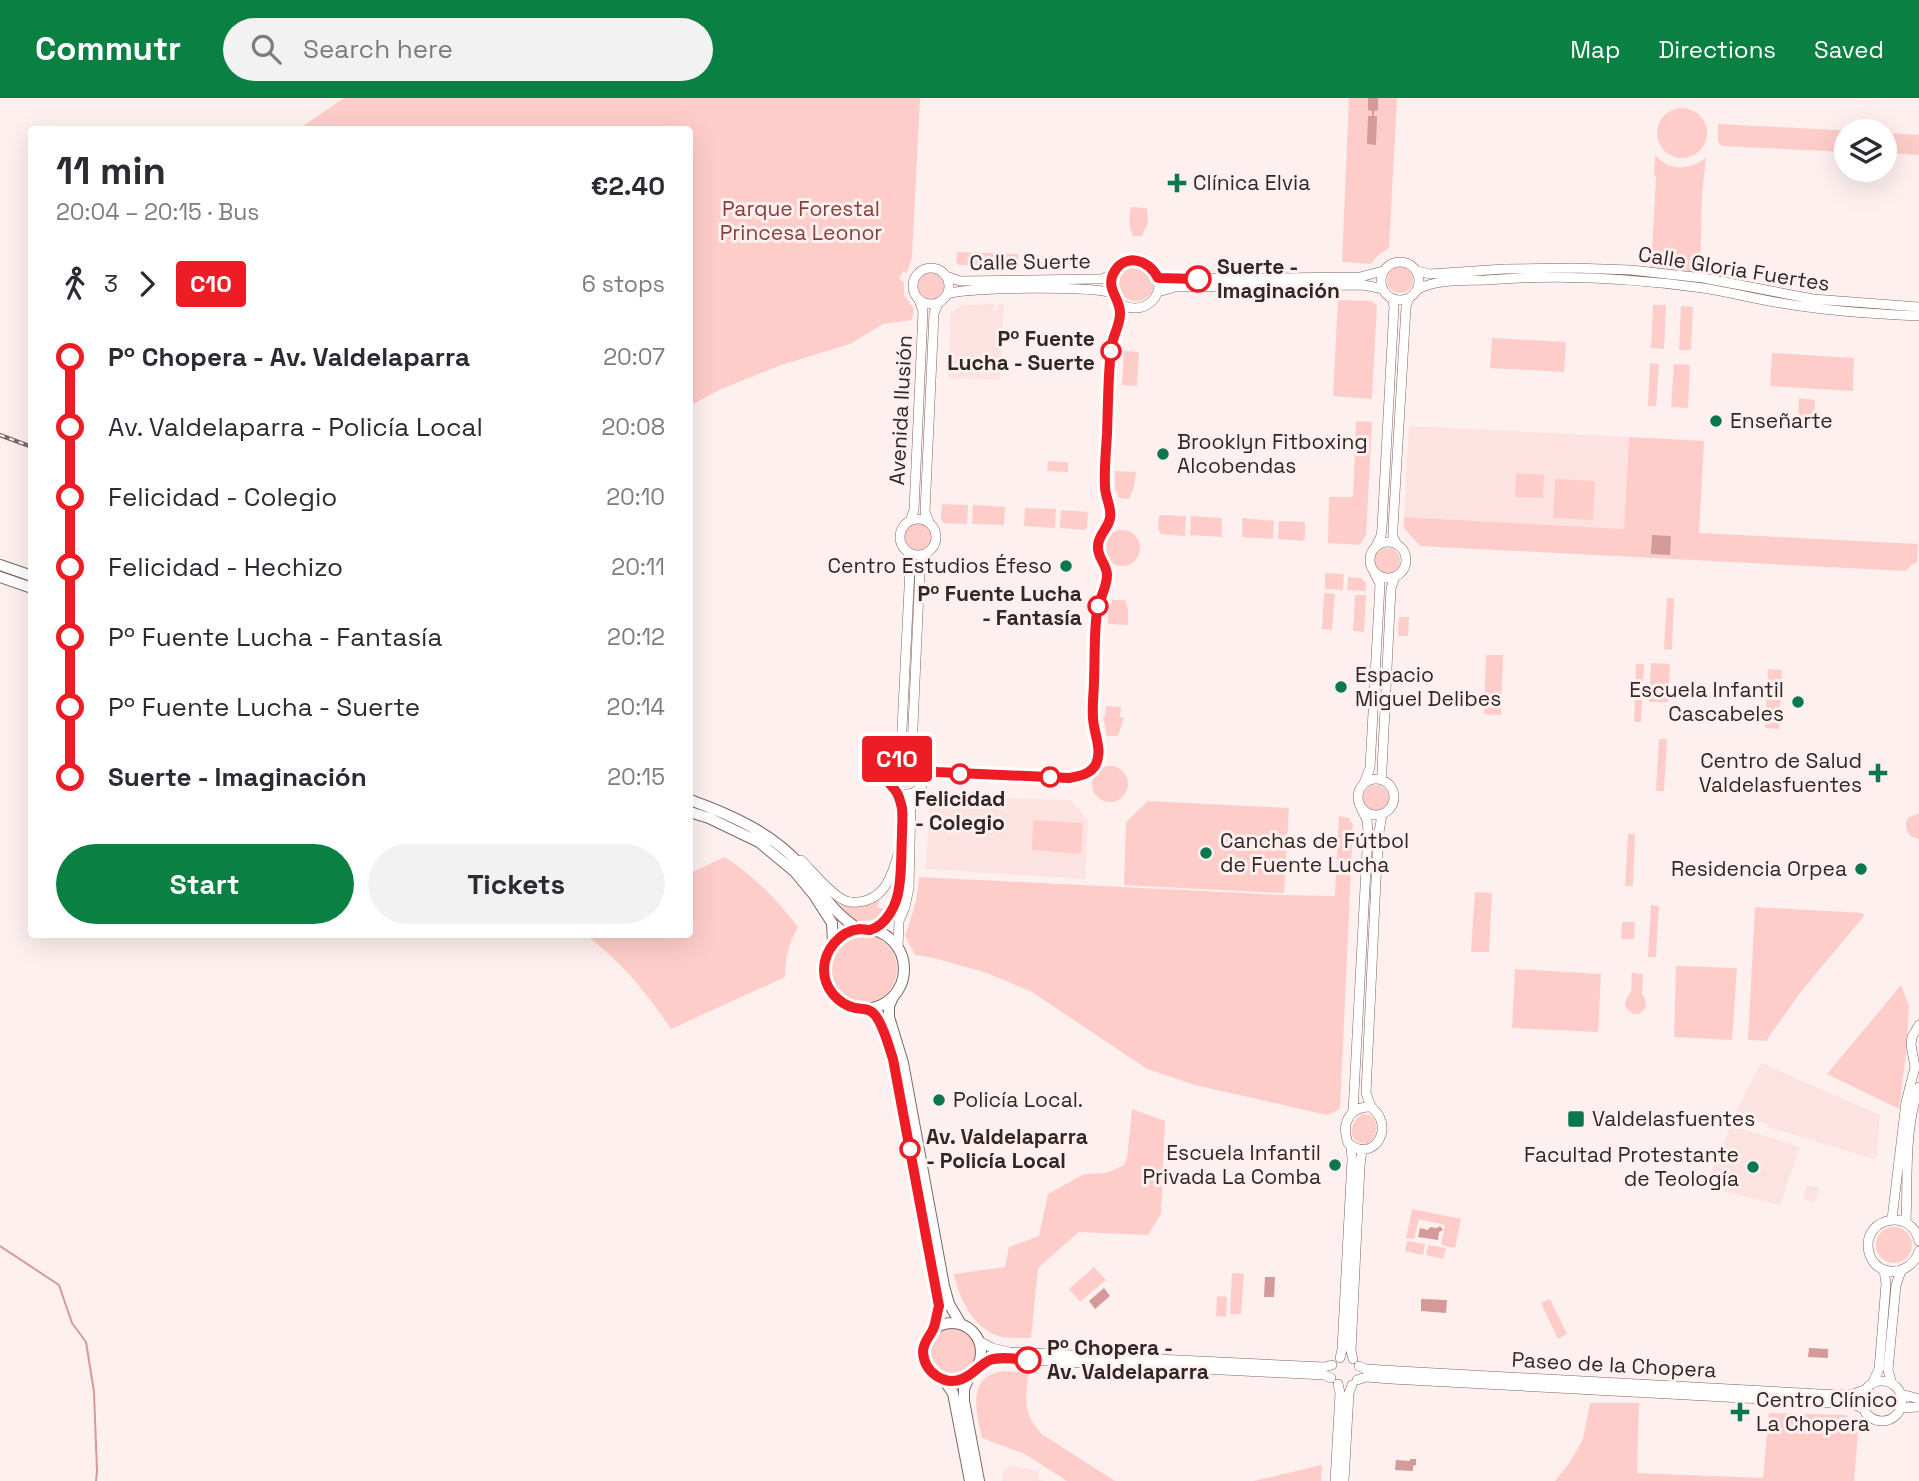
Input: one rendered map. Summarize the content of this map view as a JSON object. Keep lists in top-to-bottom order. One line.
{"streets":{"main road":["Calle Suerte","Calle Gloria Fuertes","Avenida Ilusión","Paseo de la Chopera"]},"crossings":[["Calle Suerte","Avenida Ilusión"]],"parks":["Parque Forestal Princesa Leonor"],"places":{"health":["Clínica Elvia","Centro de Salud Valdelasfuentes","Centro Clínico La Chopera"],"other":["Suerte - Imaginación","Pº Fuente Lucha - Suerte","Enseñarte","Brooklyn Fitboxing Alcobendas","Centro Estudios Éfeso","Pº Fuente Lucha - Fantasía","Espacio Miguel Delibes","Escuela Infantil Cascabeles","Felicidad - Colegio","Canchas de Fútbol de Fuente Lucha","Residencia Orpea","Policía Local.","Av. Valdelaparra - Policía Local","Escuela Infantil Privada La Comba","Facultad Protestante de Teología","Pº Chopera - Av. Valdelaparra"],"transit":["Valdelasfuentes"]},"lines":["bus line C10"],"page":{"header":"Commutr","search":"Search here","nav":["Map","Directions","Saved"],"on_map":"C10","heading":["11 min","20:04 – 20:15 · Bus","€2.40"],"legs":["3","C10","6 stops"],"list":[{"name":"Pº Chopera - Av. Valdelaparra","value":"20:07"},{"name":"Av. Valdelaparra - Policía Local","value":"20:08"},{"name":"Felicidad - Colegio","value":"20:10"},{"name":"Felicidad - Hechizo","value":"20:11"},{"name":"Pº Fuente Lucha - Fantasía","value":"20:12"},{"name":"Pº Fuente Lucha - Suerte","value":"20:14"},{"name":"Suerte - Imaginación","value":"20:15"}],"buttons":["Start","Tickets"]}}
